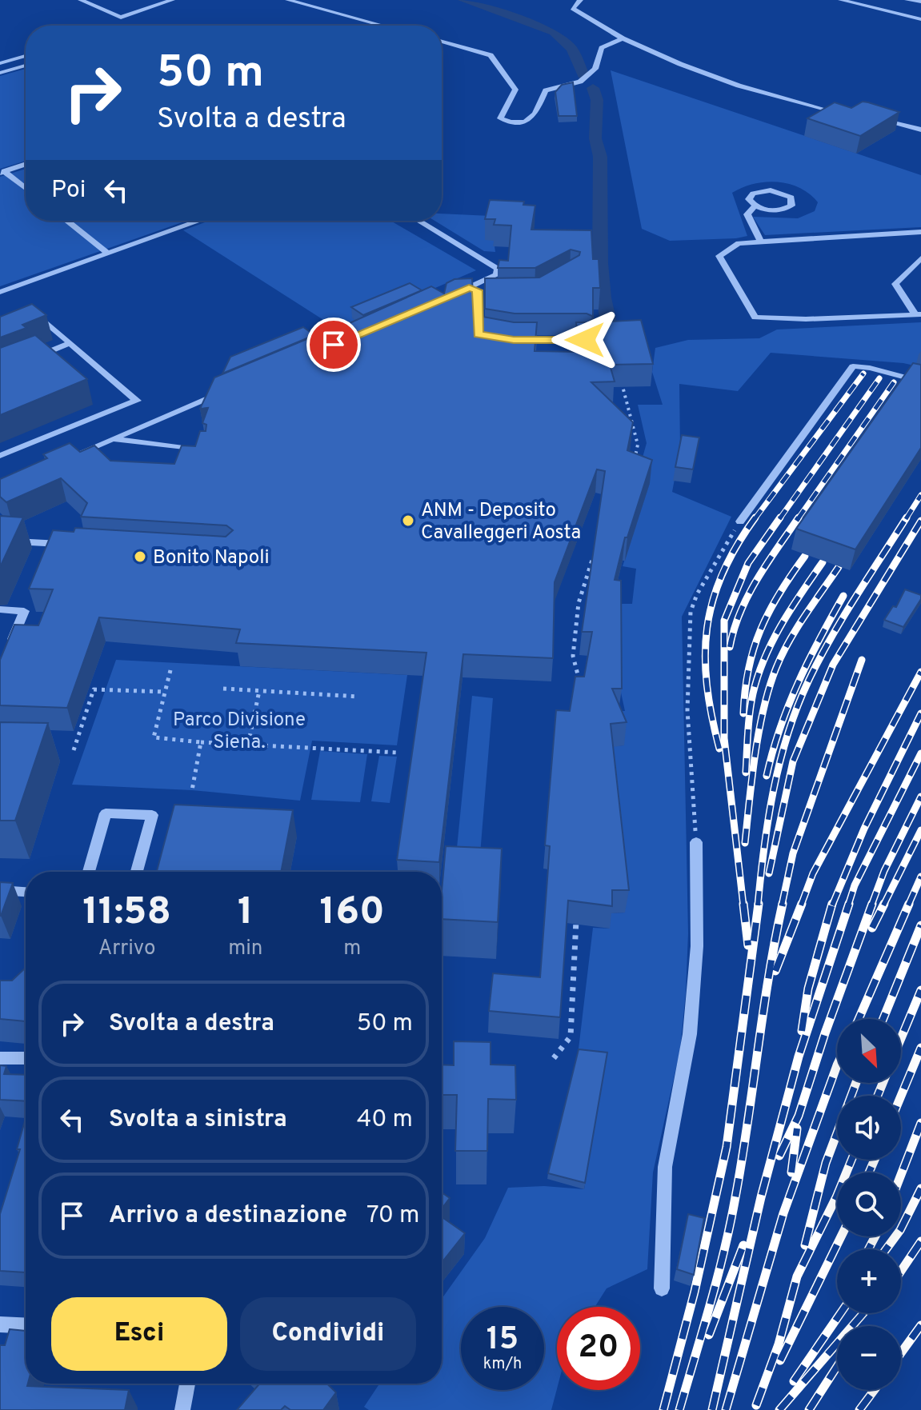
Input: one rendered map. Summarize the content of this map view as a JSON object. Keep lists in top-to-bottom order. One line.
{"parks":["Parco Divisione Siena."],"places":["ANM - Deposito Cavalleggeri Aosta","Bonito Napoli"],"north":"bottom right","page":{"turn":["50 m","Svolta a destra"],"then":"Poi","eta":["11:58","Arrivo","1","min","160","m"],"list":[{"name":"Svolta a destra","value":"50 m"},{"name":"Svolta a sinistra","value":"40 m"},{"name":"Arrivo a destinazione","value":"70 m"}],"map_buttons":["+","−"],"buttons":["Esci","Condividi"],"speed":"15 km/h","limit":"20"}}
